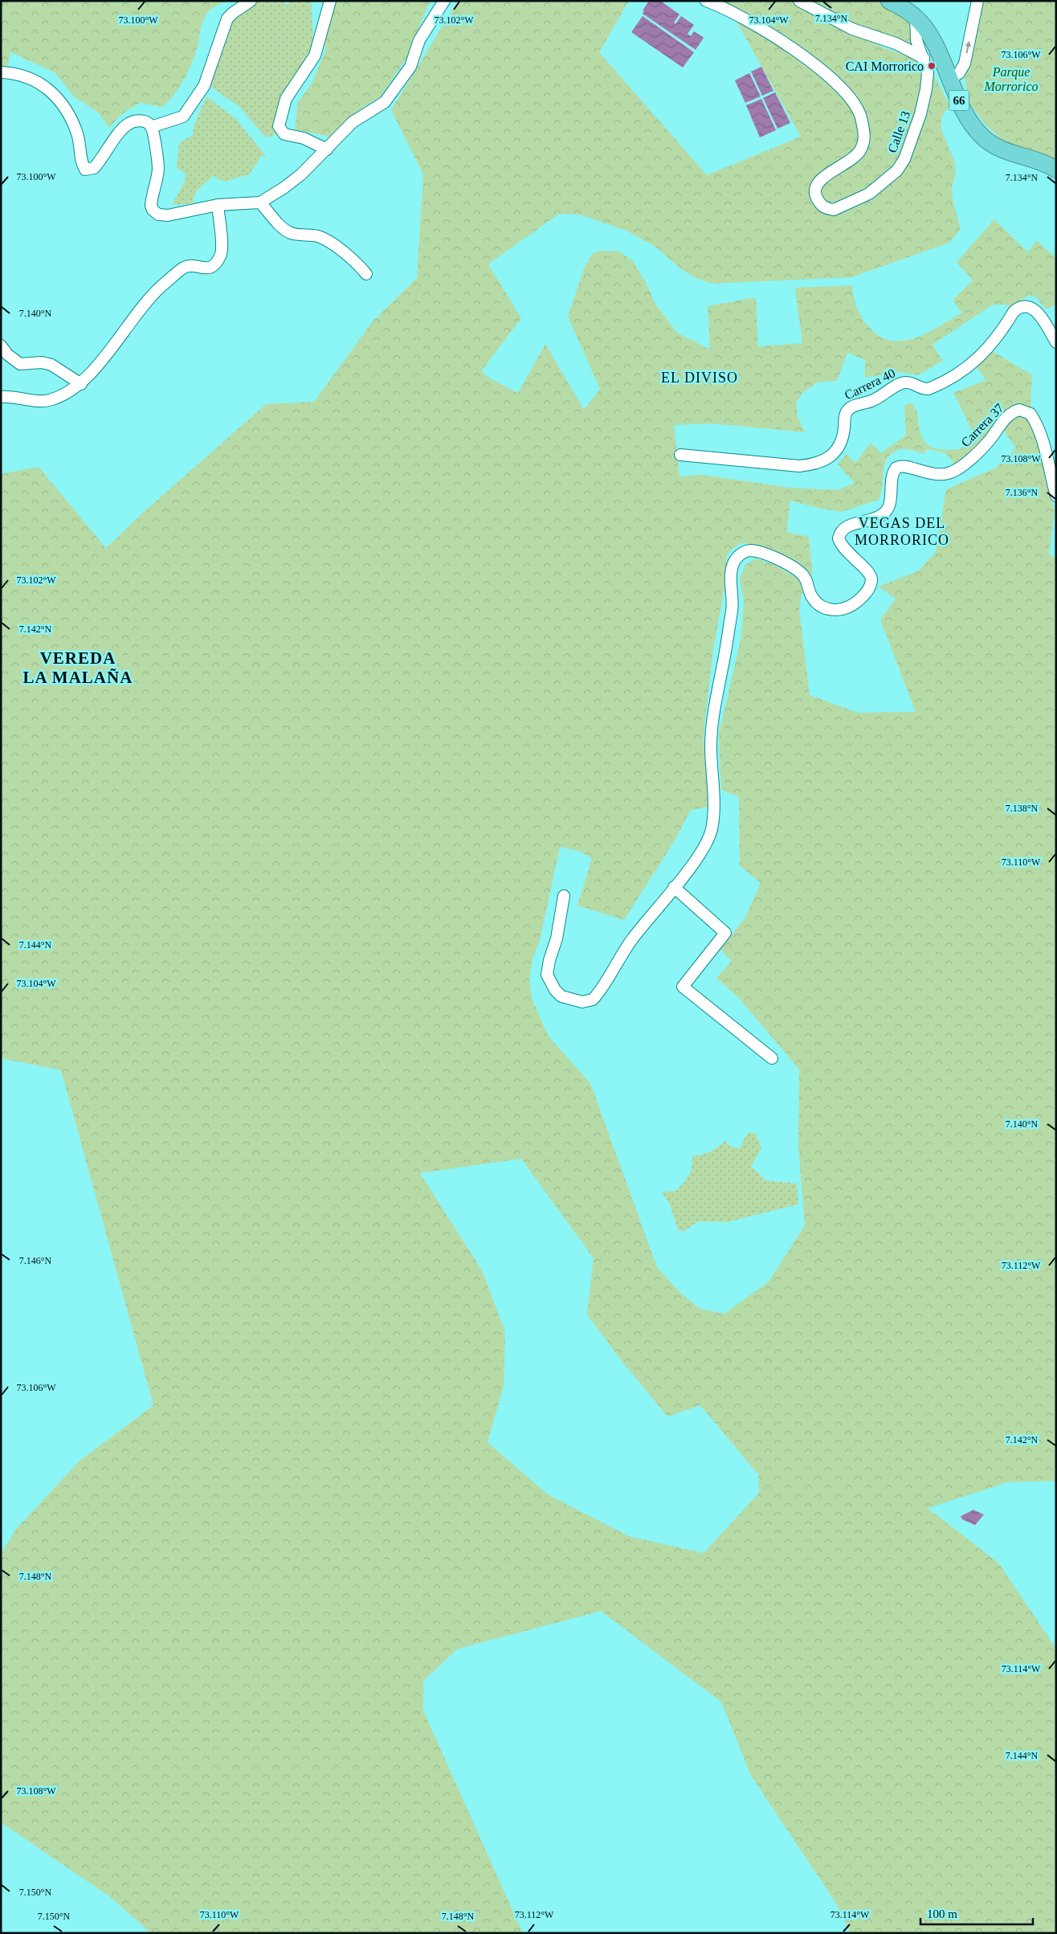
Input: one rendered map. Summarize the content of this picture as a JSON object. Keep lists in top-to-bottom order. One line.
{"streets":{"highway":["66"],"street":["Calle 13","Carrera 40","Carrera 37"]},"crossings":[["66","Calle 13"]],"districts":["EL DIVISO","VEGAS DEL MORRORICO","VEREDA LA MALAÑA"],"parks":["Parque Morrorico"],"places":["CAI Morrorico"],"scale_bar":"100 m","coordinates":["7.134°N","73.100°W","73.102°W","73.104°W","73.106°W","7.140°N","73.108°W","7.136°N","7.142°N","7.138°N","73.110°W","7.144°N","7.146°N","73.112°W","7.148°N","73.114°W","7.150°N"]}
